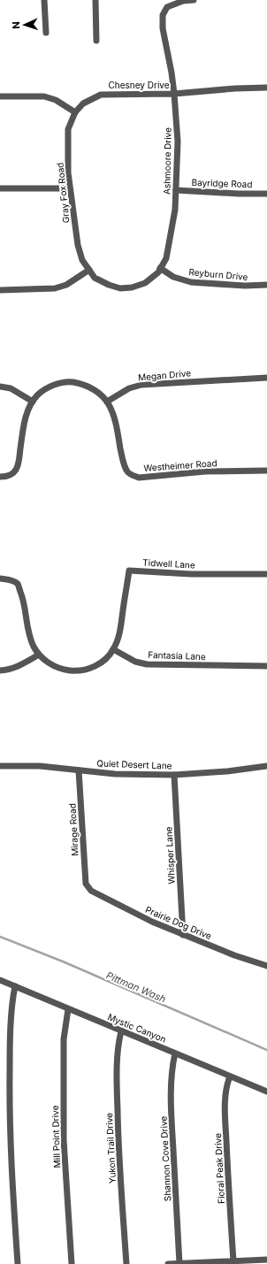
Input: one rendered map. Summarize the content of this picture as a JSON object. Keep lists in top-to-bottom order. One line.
{"streets":{"street":["Chesney Drive","Ashmoore Drive","Bayridge Road","Gray Fox Road","Reyburn Drive","Megan Drive","Westheimer Road","Tidwell Lane","Fantasia Lane","Quiet Desert Lane","Mirage Road","Whisper Lane","Prairie Dog Drive","Mystic Canyon","Mill Point Drive","Yukon Trail Drive","Shannon Cove Drive","Floral Peak Drive"]},"crossings":[["Chesney Drive","Ashmoore Drive"],["Chesney Drive","Gray Fox Road"],["Ashmoore Drive","Bayridge Road"],["Ashmoore Drive","Reyburn Drive"],["Megan Drive","Westheimer Road"],["Tidwell Lane","Fantasia Lane"],["Quiet Desert Lane","Mirage Road"],["Quiet Desert Lane","Whisper Lane"],["Mirage Road","Prairie Dog Drive"],["Whisper Lane","Prairie Dog Drive"],["Mystic Canyon","Mill Point Drive"],["Mystic Canyon","Yukon Trail Drive"],["Mystic Canyon","Shannon Cove Drive"],["Mystic Canyon","Floral Peak Drive"]],"water":["Pittman Wash"],"north":"left"}
